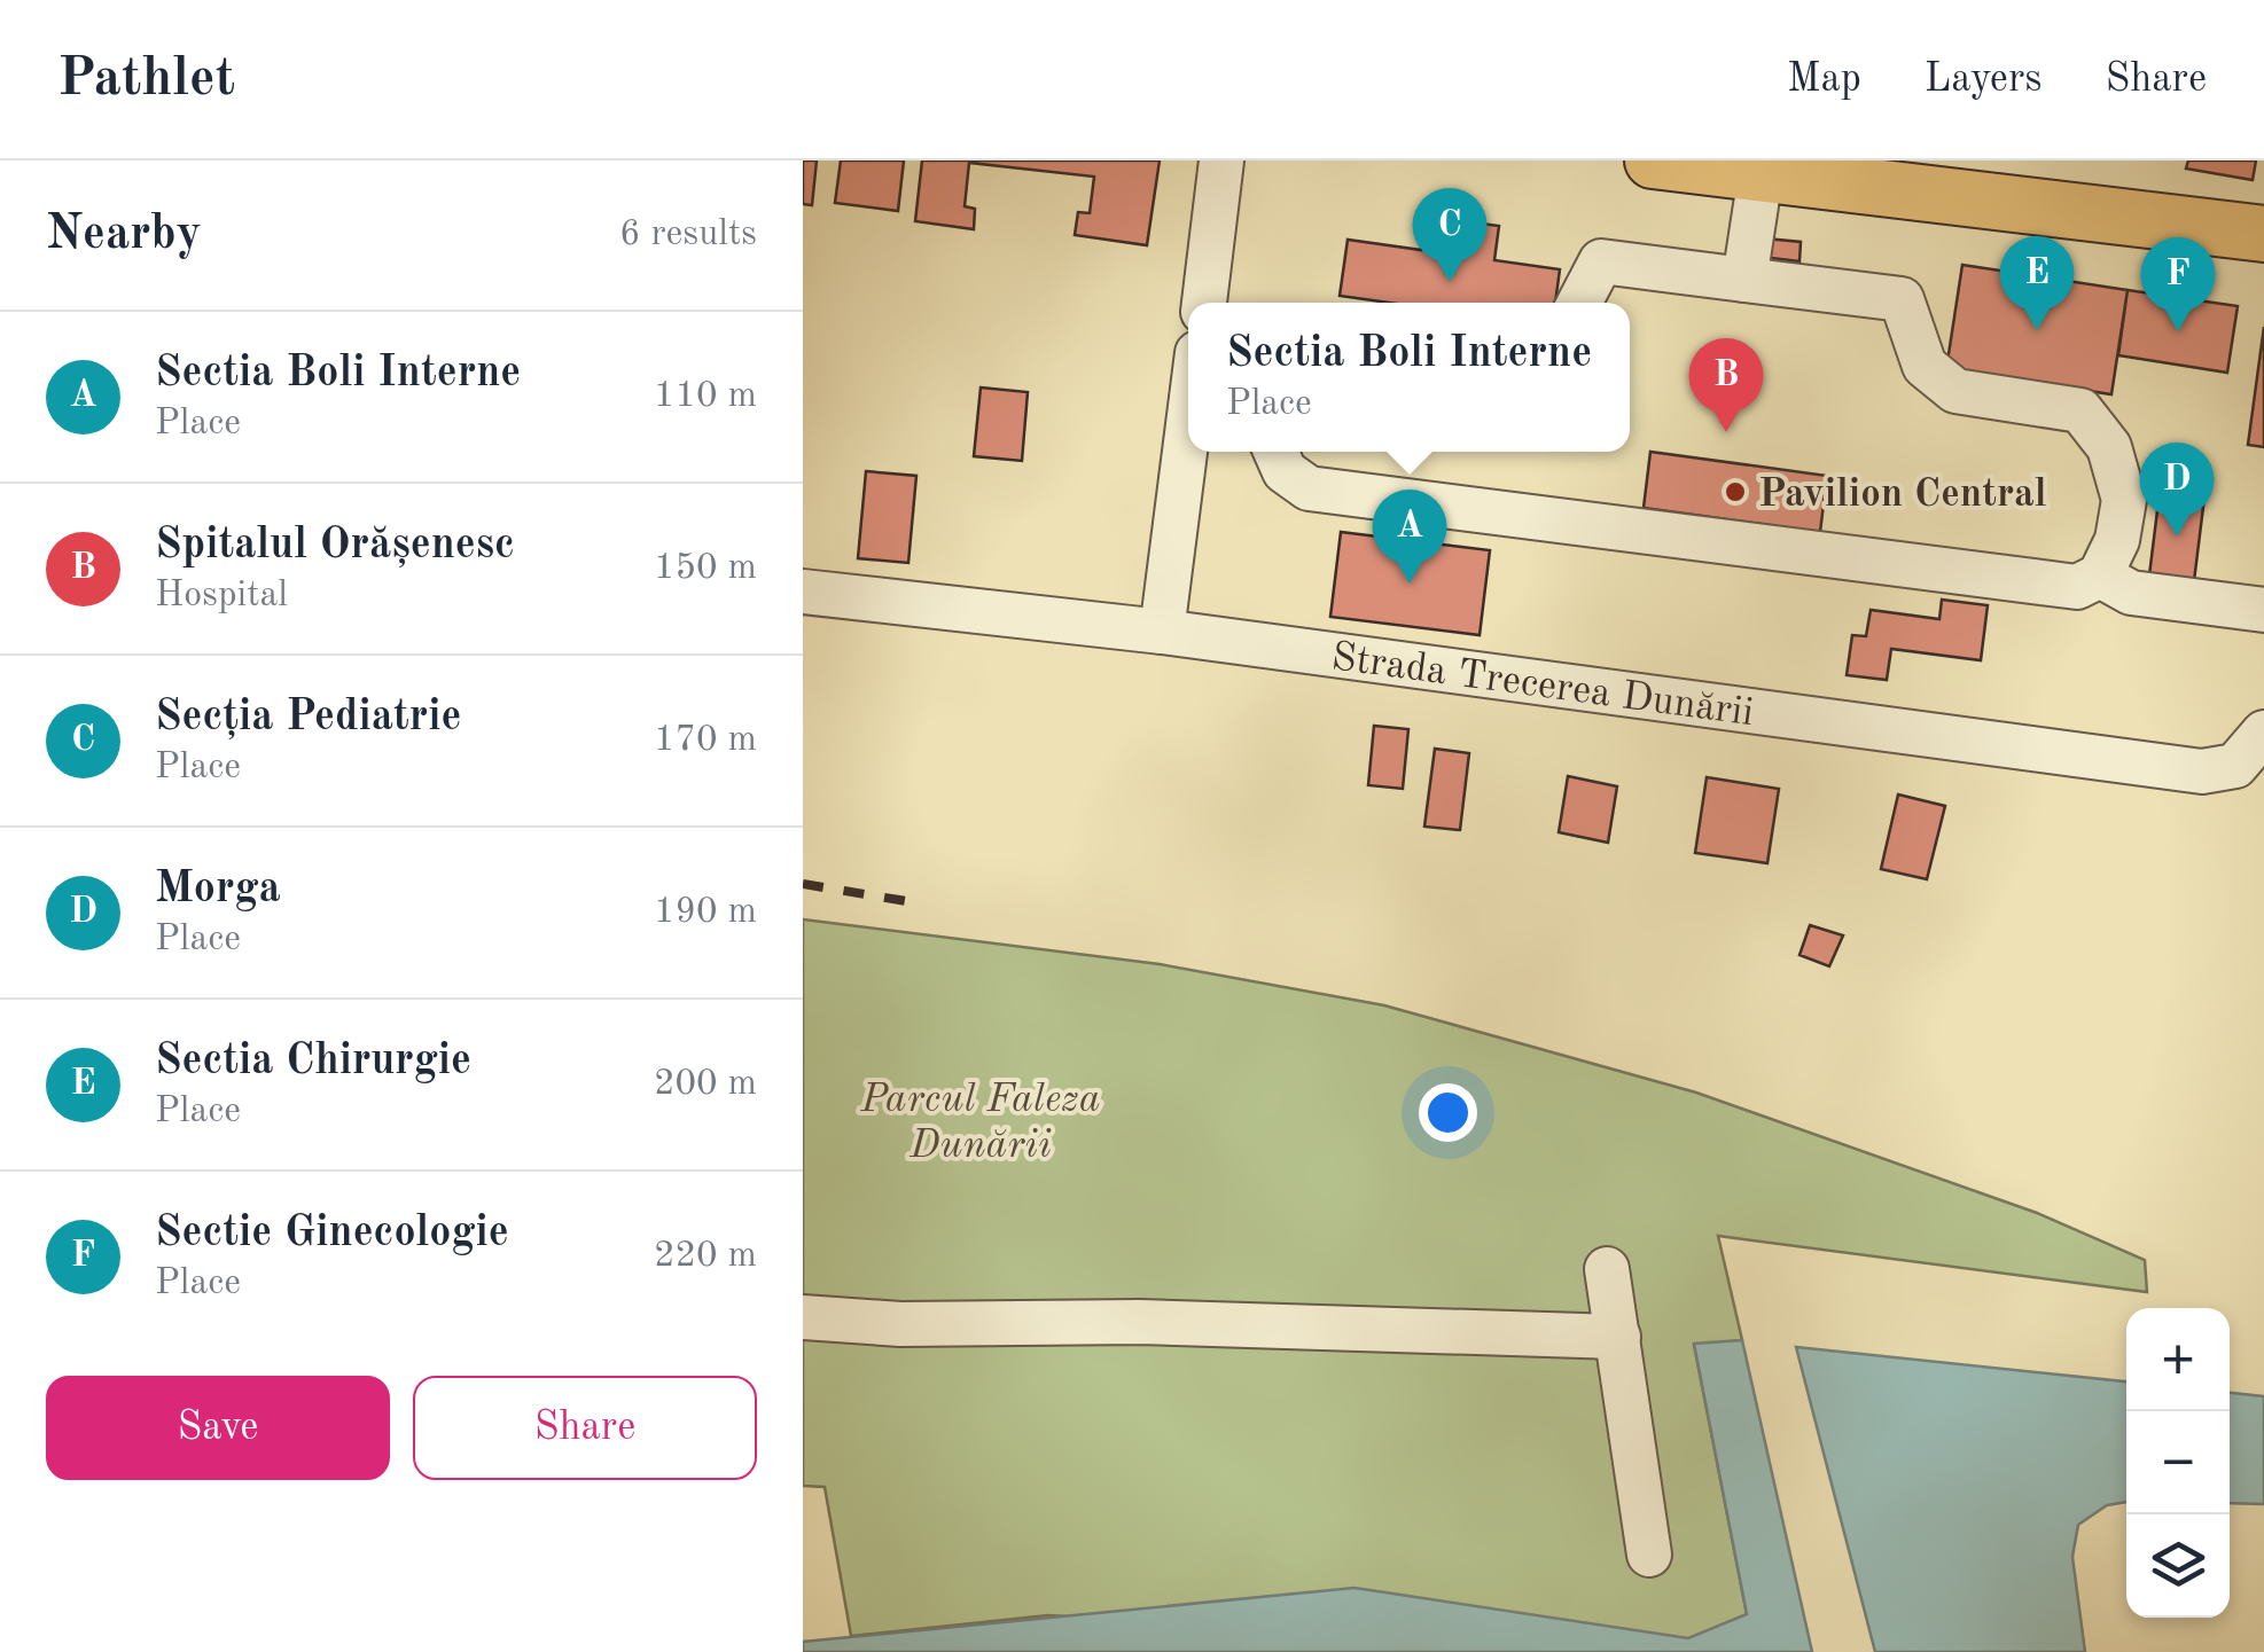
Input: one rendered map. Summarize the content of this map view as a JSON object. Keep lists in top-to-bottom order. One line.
{"streets":{"street":["Strada Trecerea Dunării"]},"parks":["Parcul Faleza Dunării"],"places":["Pavilion Central"],"page":{"header":"Pathlet","nav":["Map","Layers","Share"],"heading":["Nearby","6 results"],"pins":["C","E","F","B","D","A"],"popup":["Sectia Boli Interne","Place"],"list":[{"mark":"A","name":"Sectia Boli Interne","note":"Place","value":"110 m"},{"mark":"B","name":"Spitalul Orășenesc","note":"Hospital","value":"150 m"},{"mark":"C","name":"Secția Pediatrie","note":"Place","value":"170 m"},{"mark":"D","name":"Morga","note":"Place","value":"190 m"},{"mark":"E","name":"Sectia Chirurgie","note":"Place","value":"200 m"},{"mark":"F","name":"Sectie Ginecologie","note":"Place","value":"220 m"}],"map_buttons":["+","−"],"buttons":["Save","Share"]}}
